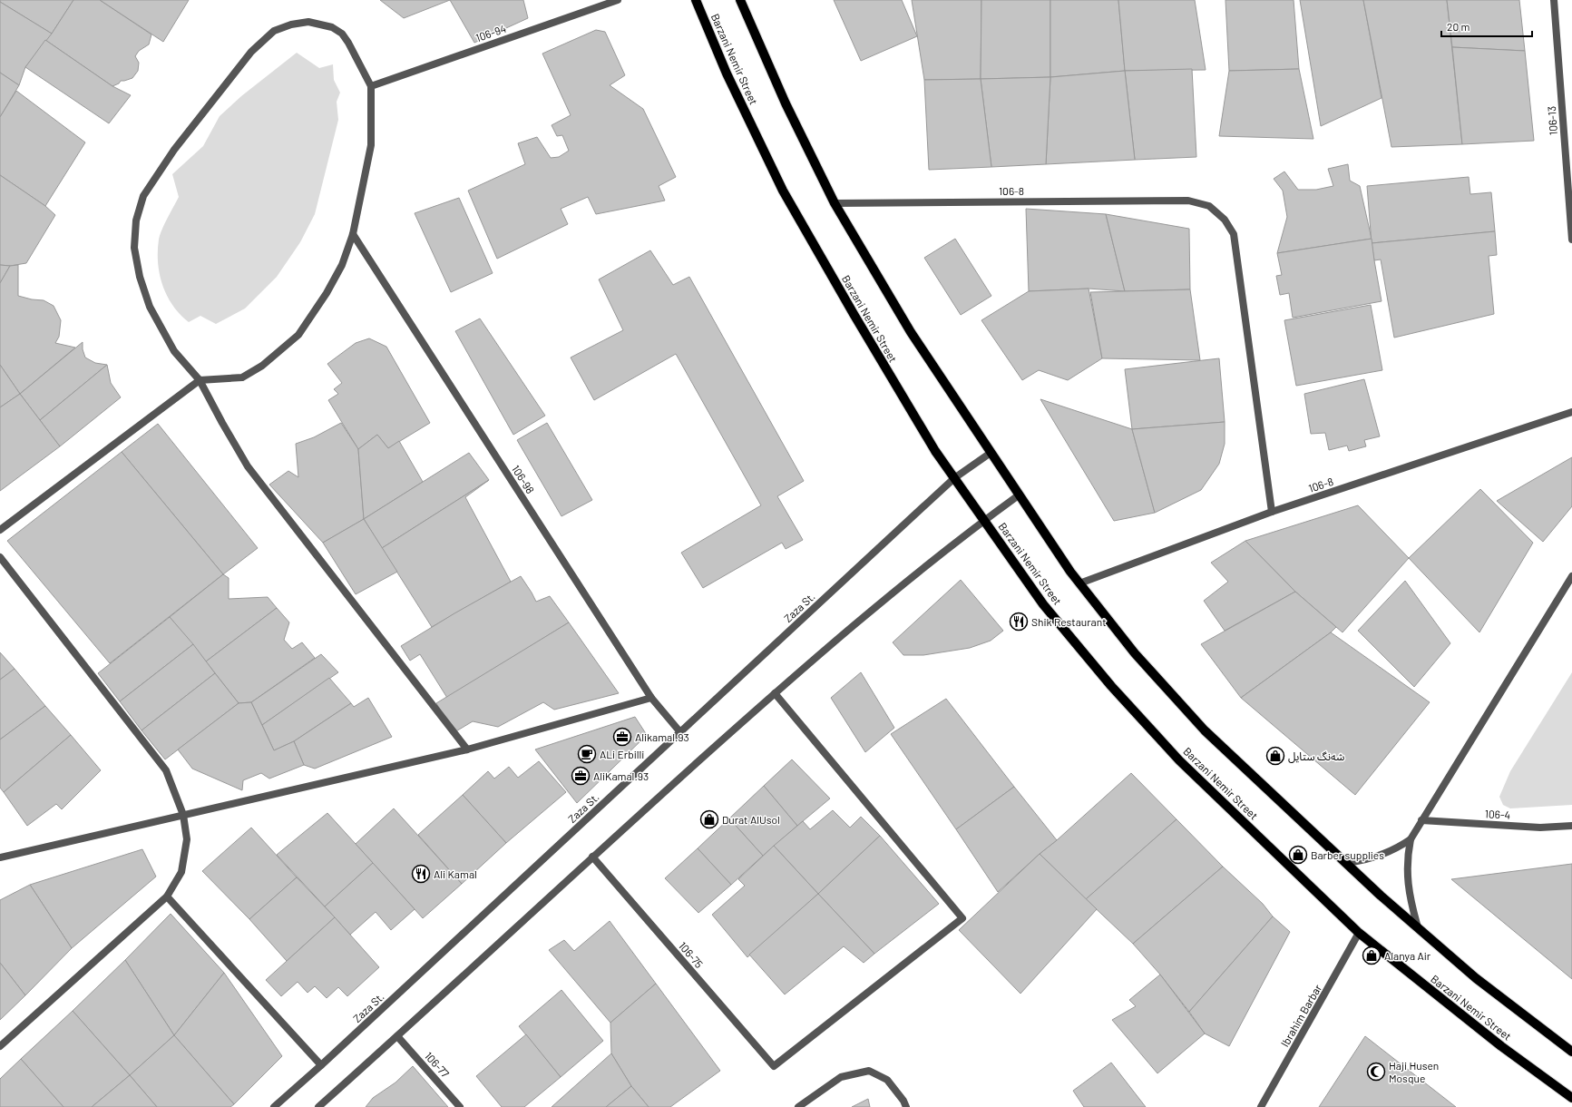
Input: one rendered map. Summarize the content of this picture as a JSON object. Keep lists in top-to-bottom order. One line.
{"streets":{"main road":["Barzani Nemir Street"],"street":["106-94","106-13","106-8","106-98","Zaza St.","106-4","106-75","Ibrahim Barbar","106-77"]},"crossings":[["Barzani Nemir Street","Zaza St."],["Barzani Nemir Street","Ibrahim Barbar"],["106-98","Zaza St."]],"places":{"restaurant":["Shik Restaurant","Ali Kamal"],"office":["Alikamal.93","AliKamal.93"],"cafe":["ALi Erbilli"],"shop":["شەنگ ستایل","Durat AlUsol","Barber supplies","Alanya Air"],"mosque":["Haji Husen Mosque"]},"scale_bar":"20 m"}
